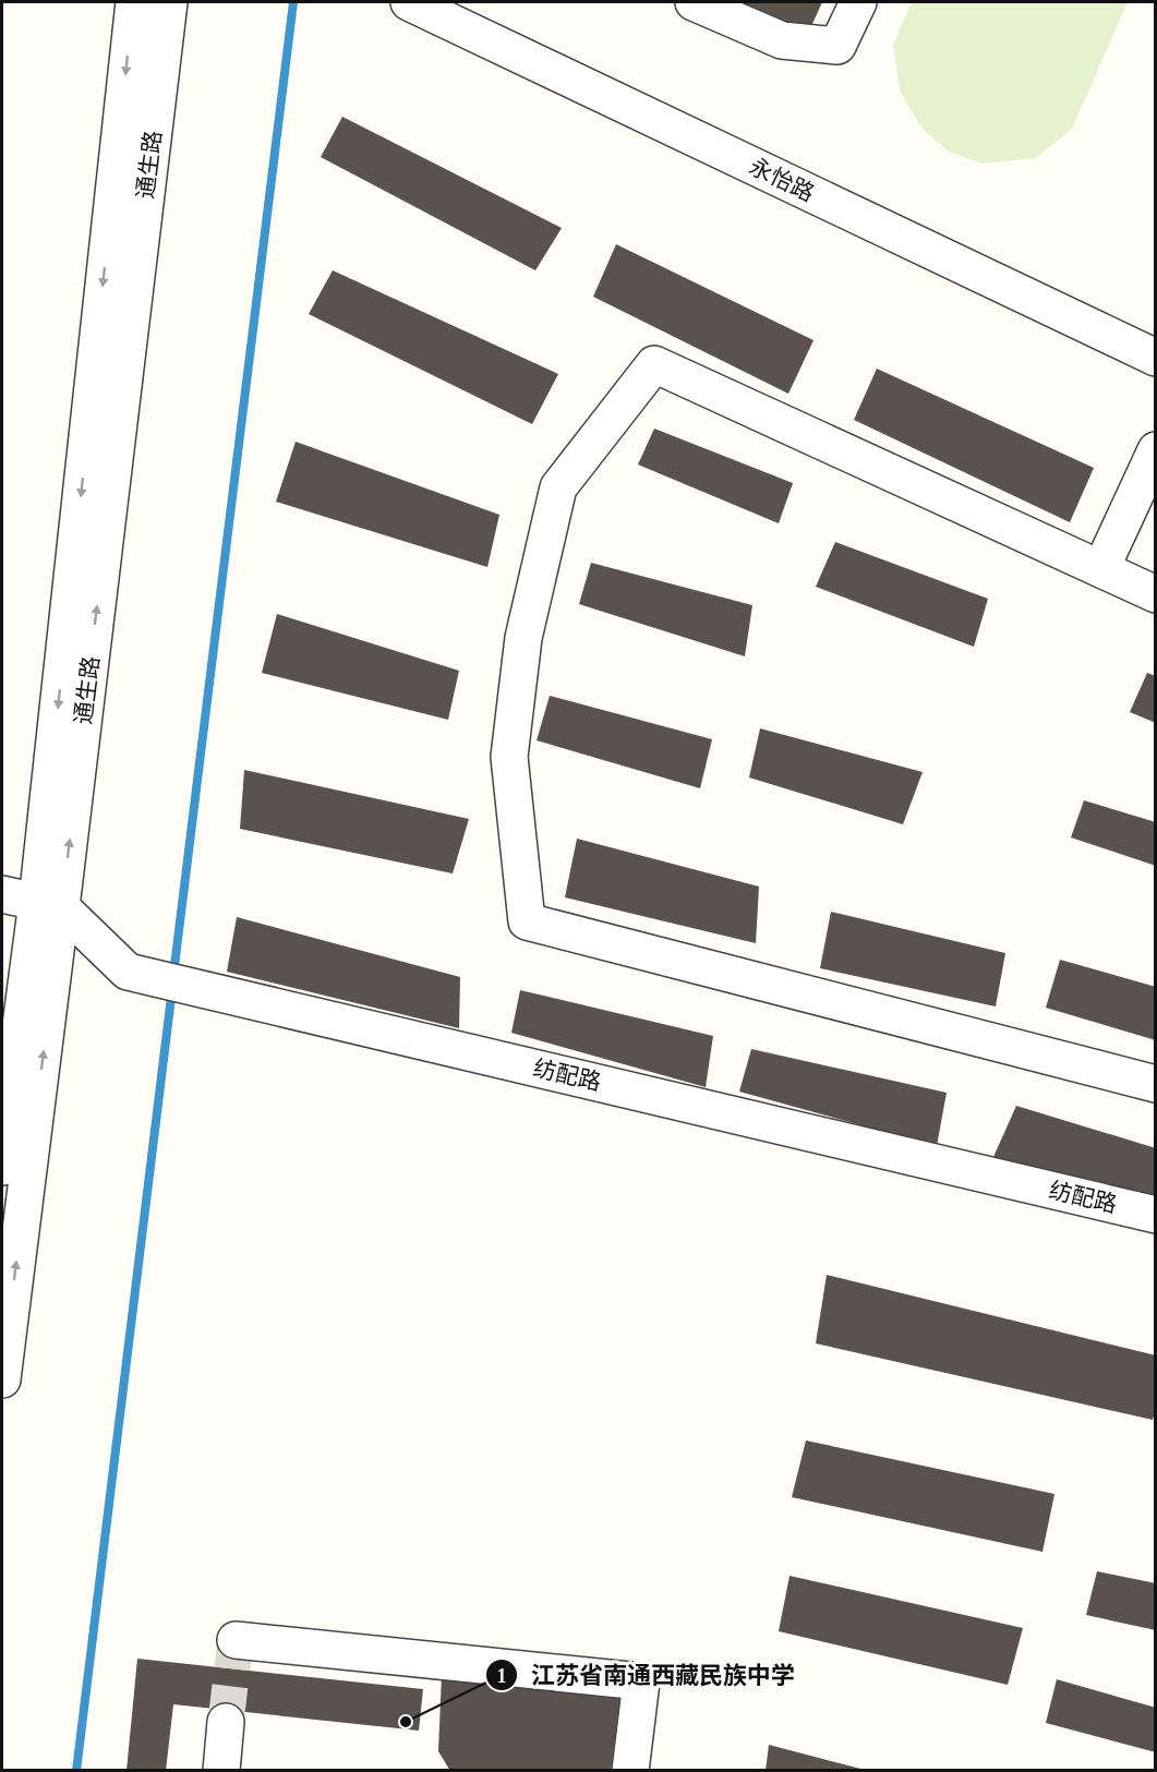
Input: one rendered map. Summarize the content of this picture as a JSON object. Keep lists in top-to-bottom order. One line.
{"streets":{"street":["通生路","永怡路","纺配路"]},"crossings":[["通生路","纺配路"]],"places":["江苏省南通西藏民族中学"]}
